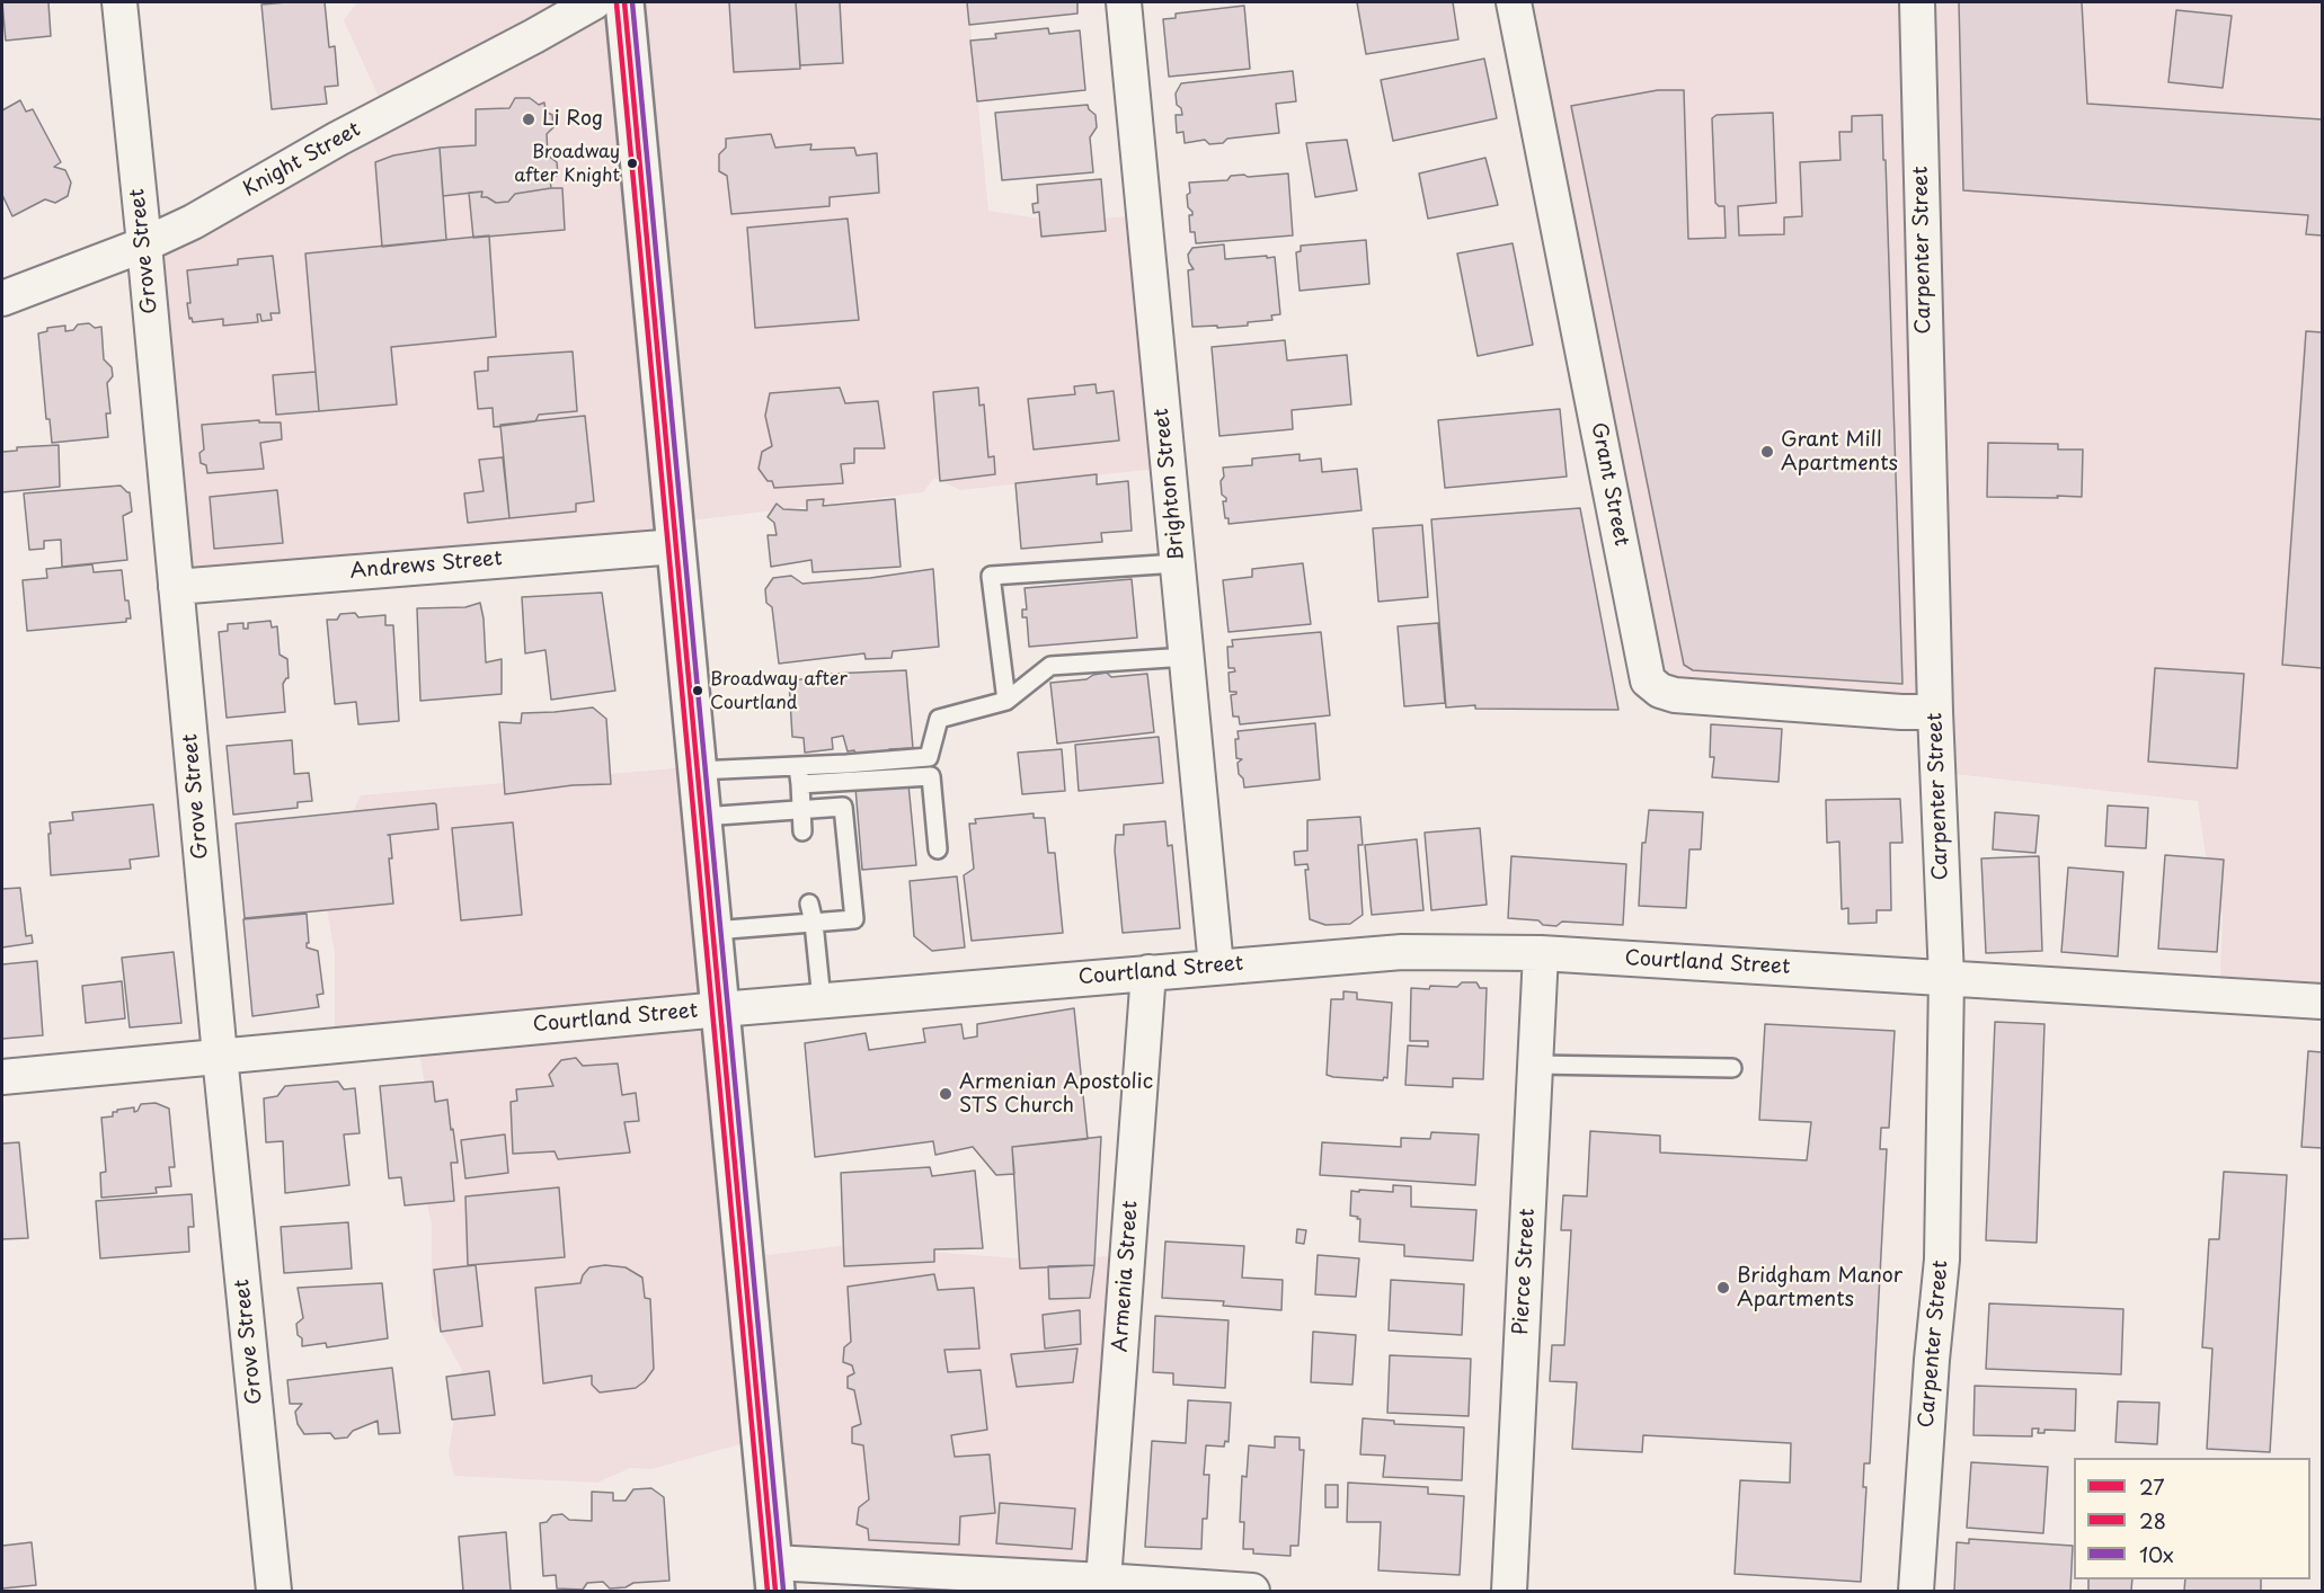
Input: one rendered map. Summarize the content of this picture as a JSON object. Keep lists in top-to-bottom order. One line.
{"streets":{"street":["Knight Street","Carpenter Street","Grove Street","Brighton Street","Grant Street","Andrews Street","Courtland Street","Pierce Street","Armenia Street"]},"crossings":[["Knight Street","Grove Street"],["Carpenter Street","Grant Street"],["Carpenter Street","Courtland Street"],["Grove Street","Andrews Street"],["Grove Street","Courtland Street"],["Brighton Street","Courtland Street"],["Courtland Street","Pierce Street"],["Courtland Street","Armenia Street"]],"places":["Li Rog","Broadway after Knight","Grant Mill Apartments","Broadway after Courtland","Armenian Apostolic STS Church","Bridgham Manor Apartments"],"lines":["transit line 27","transit line 10x","transit line 28"],"legend":["27","28","10x"]}
